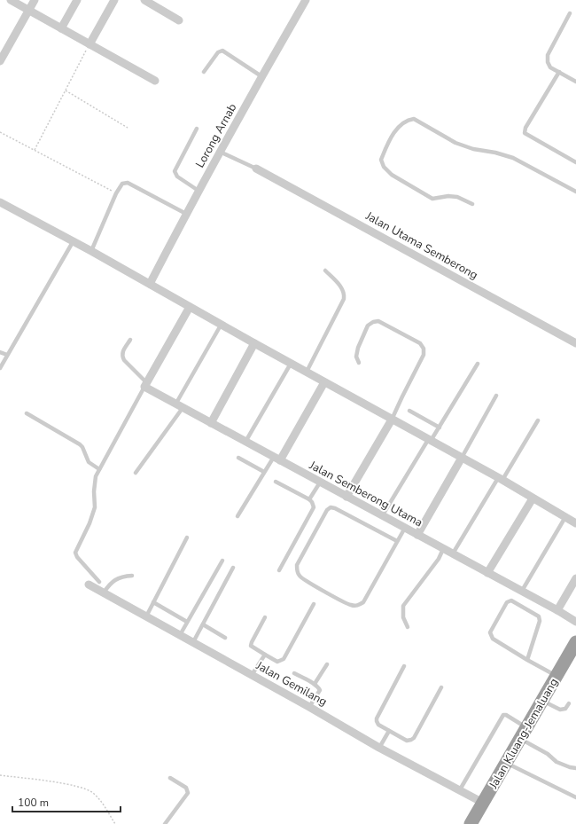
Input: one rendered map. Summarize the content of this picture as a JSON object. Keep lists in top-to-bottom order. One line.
{"streets":{"highway":["Jalan Kluang-Jemaluang"],"street":["Lorong Arnab","Jalan Utama Semberong","Jalan Semberong Utama","Jalan Gemilang"]},"crossings":[["Jalan Gemilang","Jalan Kluang-Jemaluang"]],"scale_bar":"100 m"}
